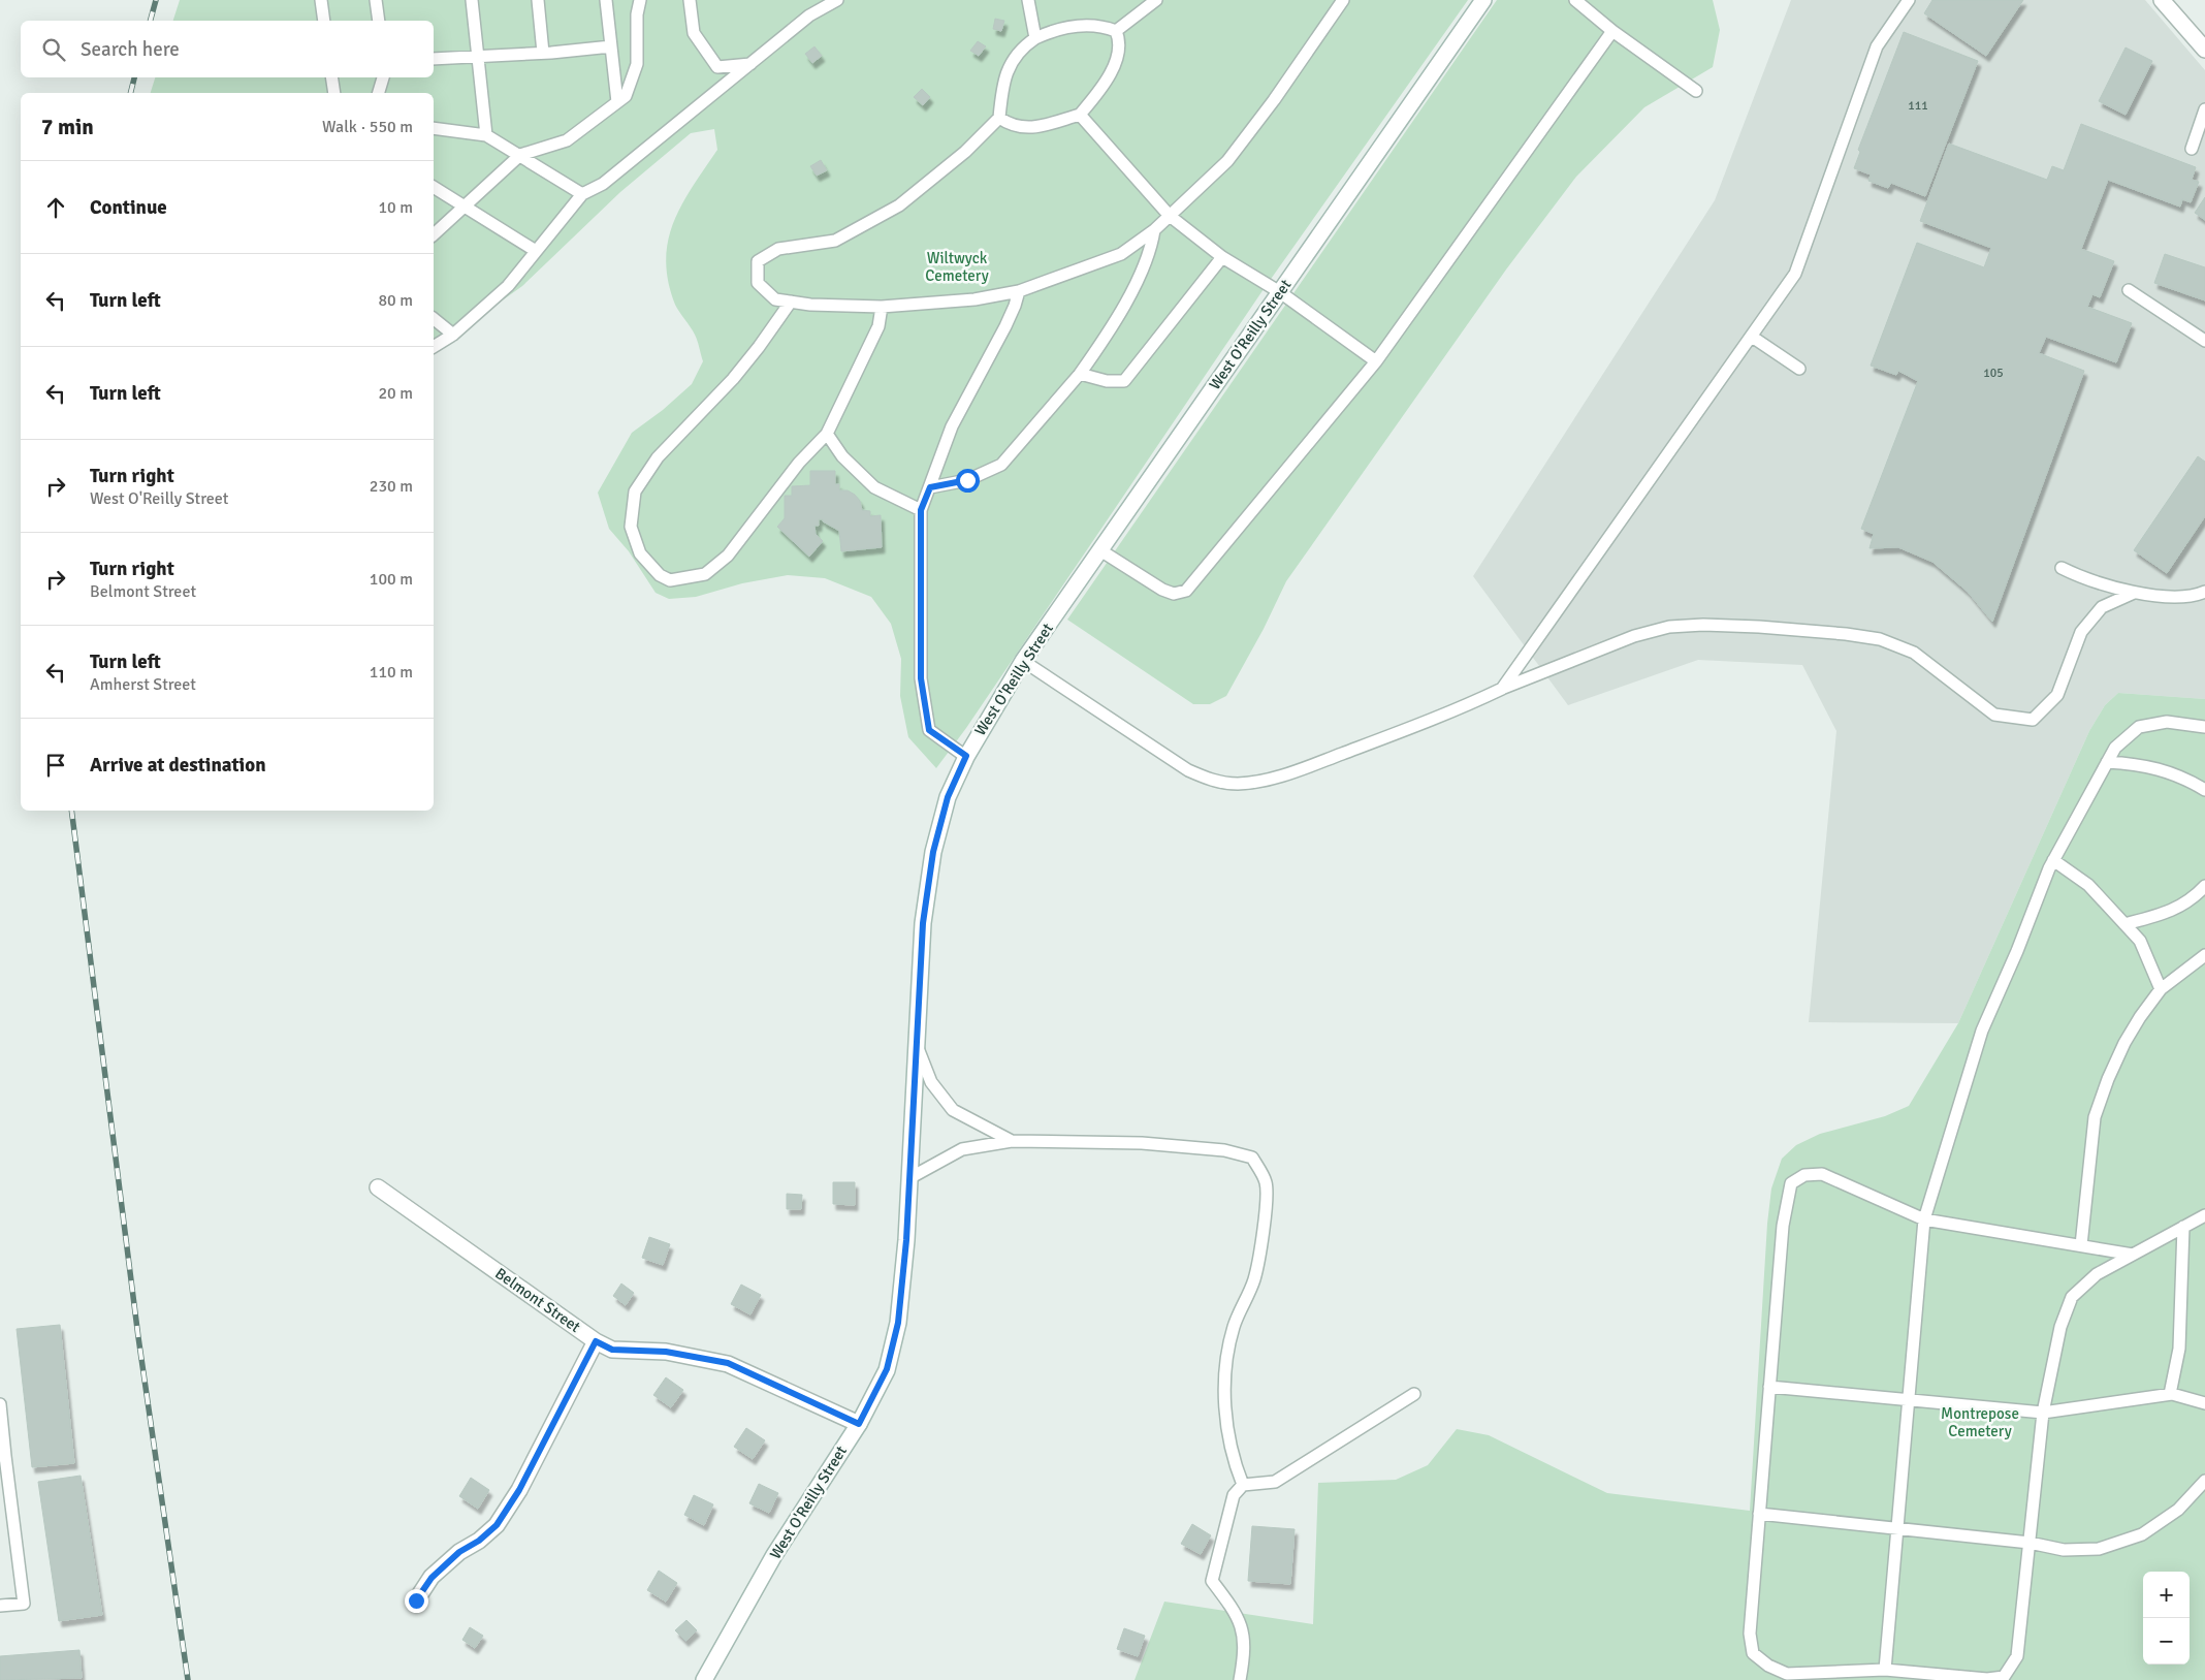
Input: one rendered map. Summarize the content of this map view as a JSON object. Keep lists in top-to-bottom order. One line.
{"streets":{"street":["West O'Reilly Street","Belmont Street"]},"crossings":[["West O'Reilly Street","Belmont Street"]],"parks":["Wiltwyck Cemetery","Montrepose Cemetery"],"house_numbers":["111","105"],"page":{"search":"Search here","heading":["7 min","Walk · 550 m"],"list":[["Continue","10 m"],["Turn left","80 m"],["Turn left","20 m"],["Turn right","West O'Reilly Street","230 m"],["Turn right","Belmont Street","100 m"],["Turn left","Amherst Street","110 m"],"Arrive at destination"],"map_buttons":["+","−"]}}
